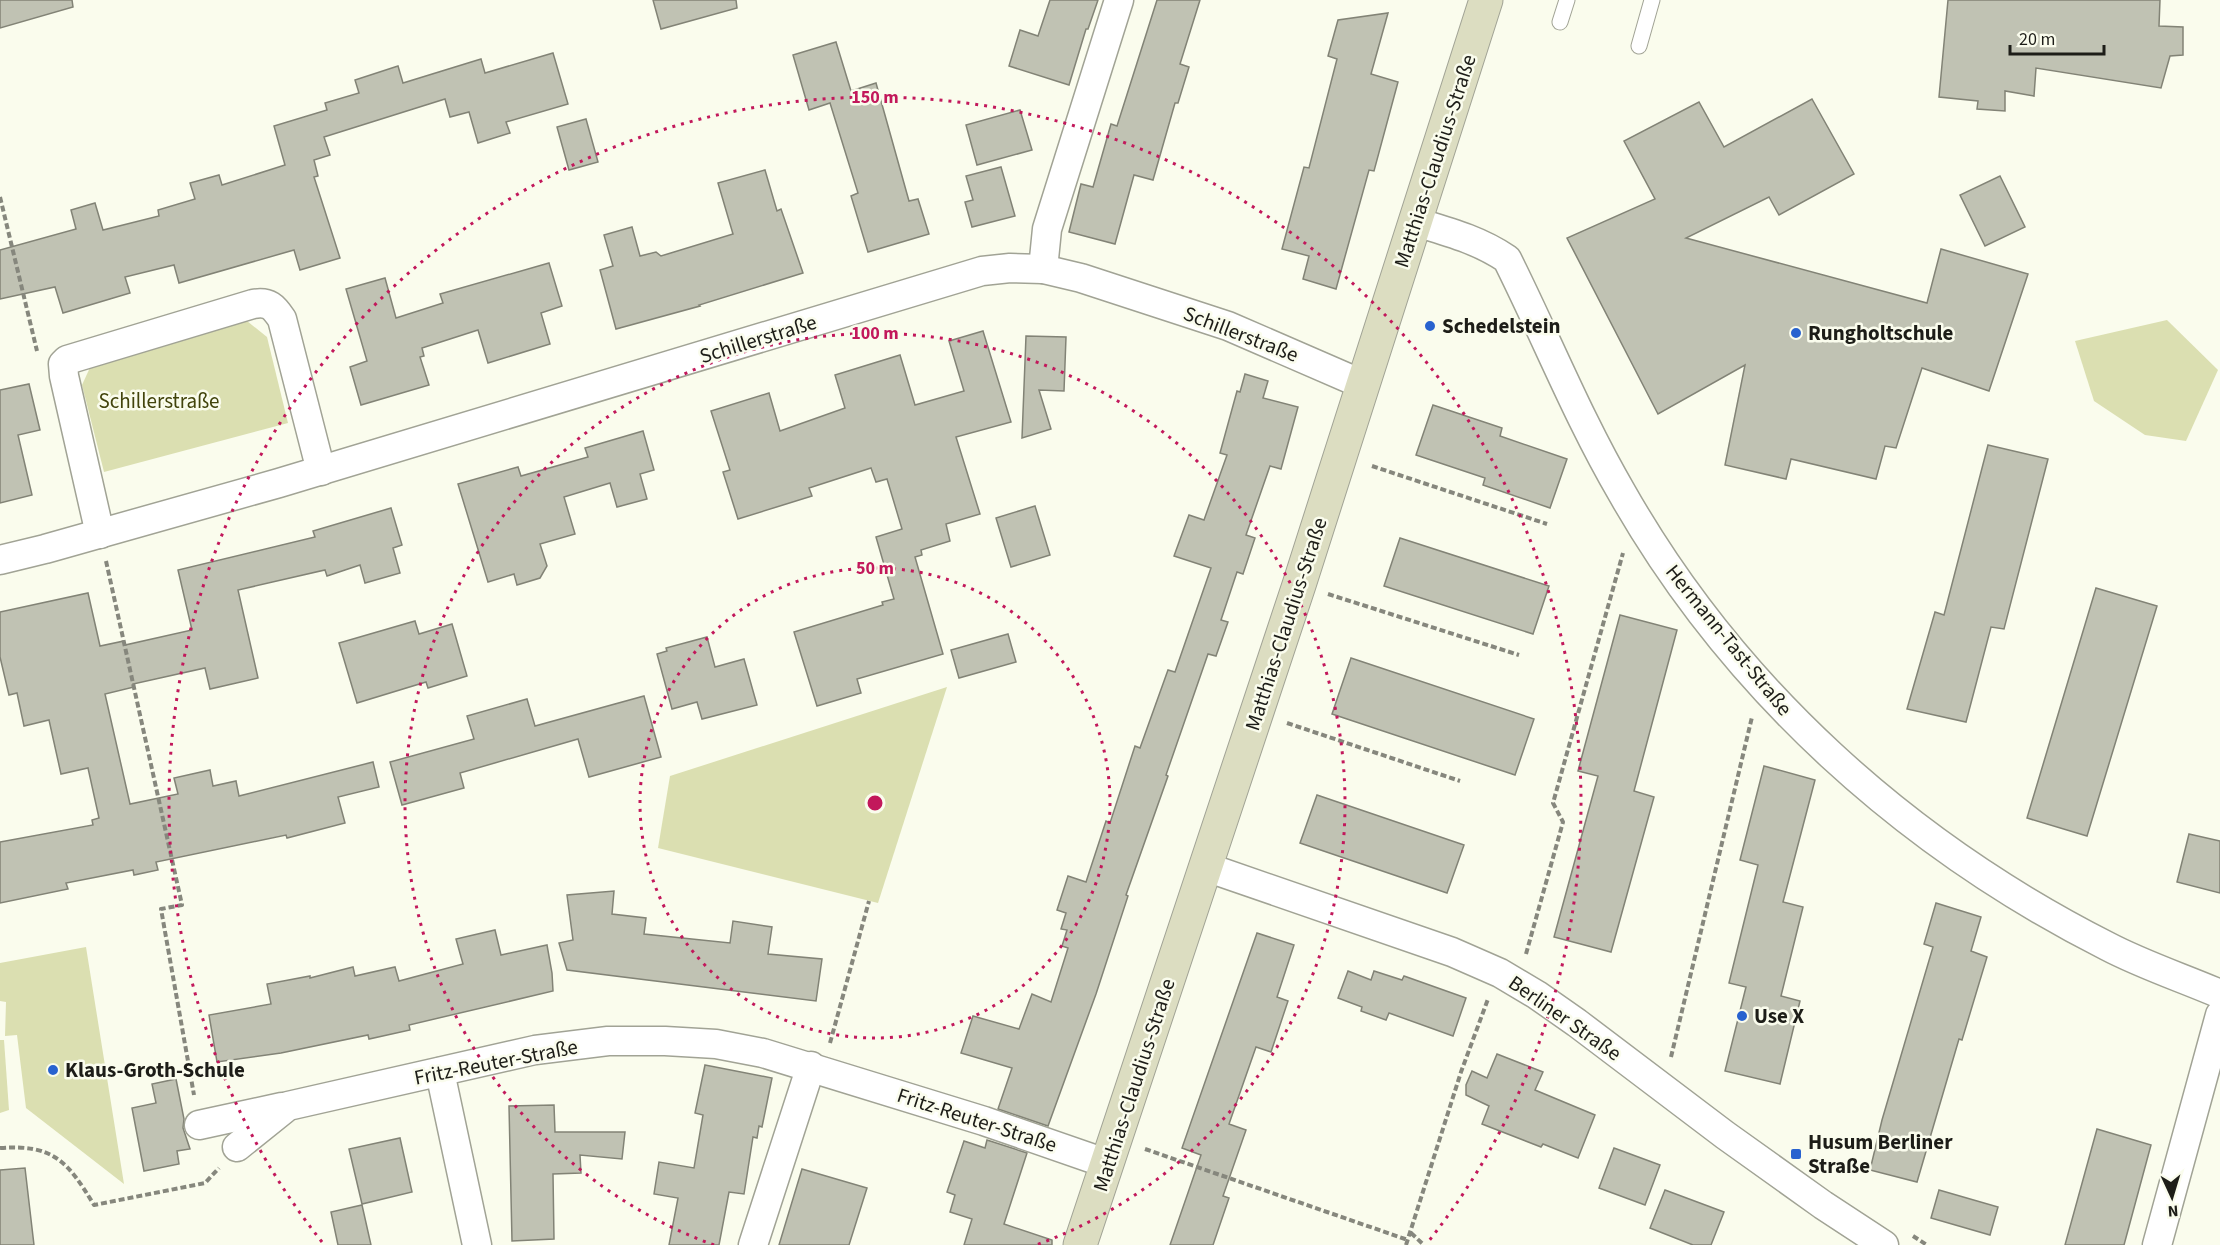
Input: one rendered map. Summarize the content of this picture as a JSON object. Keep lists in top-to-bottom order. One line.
{"streets":{"street":["Matthias-Claudius-Straße","Schillerstraße","Hermann-Tast-Straße","Berliner Straße","Fritz-Reuter-Straße"]},"crossings":[["Matthias-Claudius-Straße","Schillerstraße"],["Matthias-Claudius-Straße","Hermann-Tast-Straße"],["Matthias-Claudius-Straße","Berliner Straße"],["Matthias-Claudius-Straße","Fritz-Reuter-Straße"]],"parks":["Schillerstraße"],"places":{"other":["Schedelstein","Rungholtschule","Use X","Klaus-Groth-Schule"],"transit":["Husum Berliner Straße"]},"scale_bar":"20 m","north":"bottom","rings":["150 m","100 m","50 m"]}
